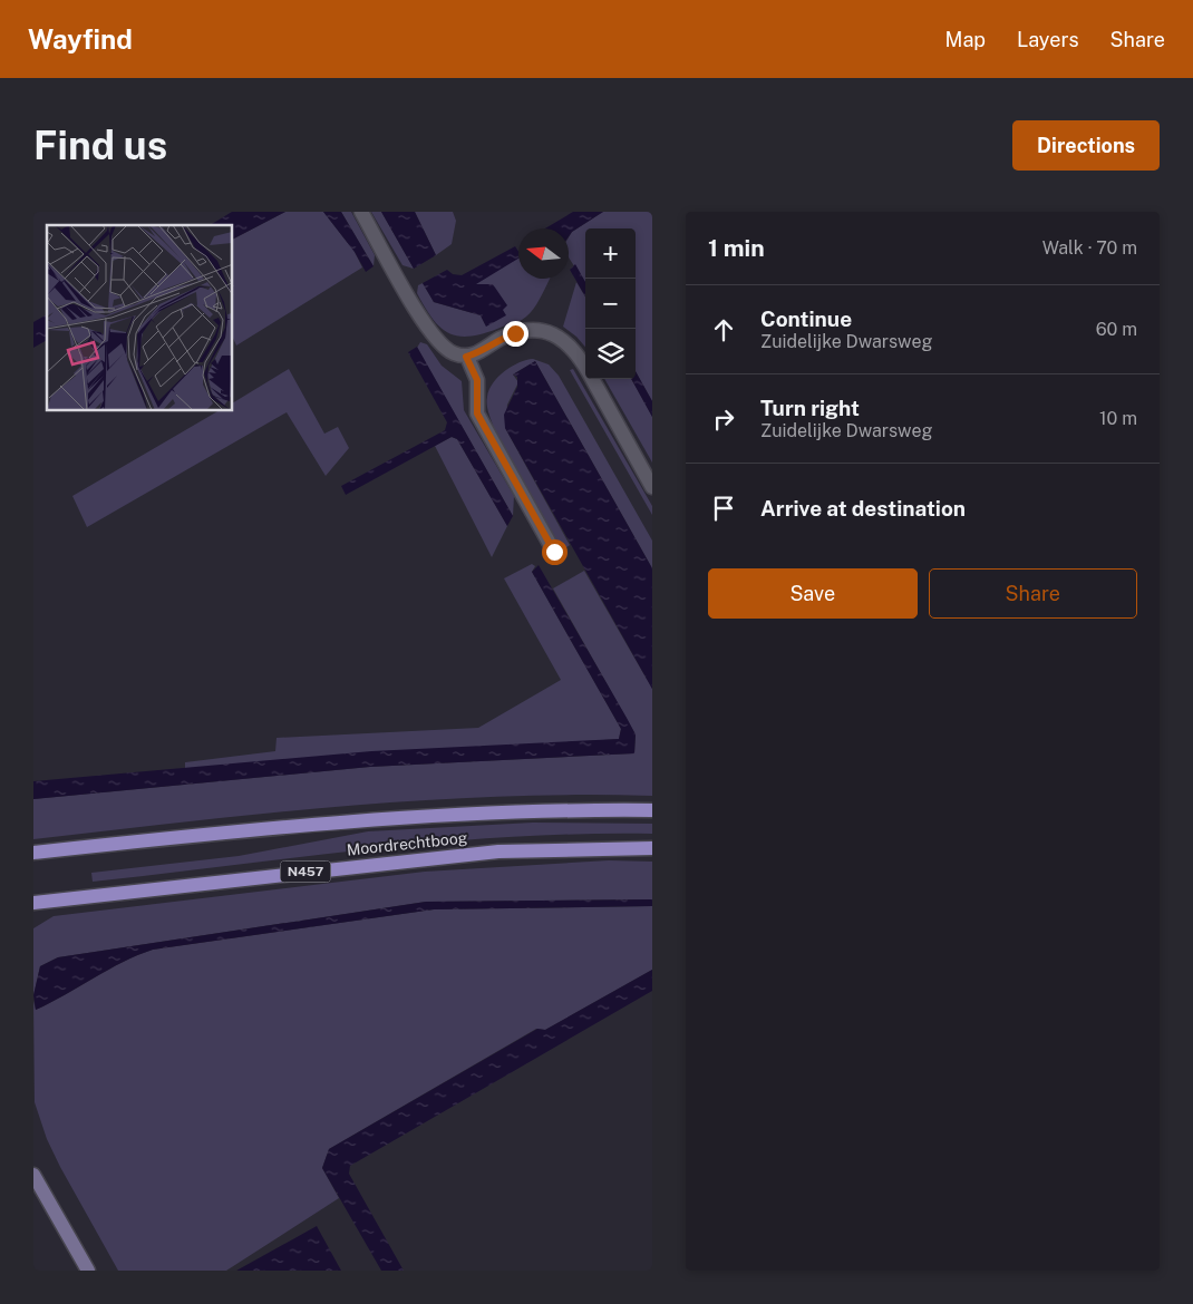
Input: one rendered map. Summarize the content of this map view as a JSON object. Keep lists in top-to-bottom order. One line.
{"streets":{"main road":["Moordrechtboog","N457"]},"north":"left","page":{"header":"Wayfind","nav":["Map","Layers","Share"],"buttons":["Directions",["Save","Share"]],"title":"Find us","heading":["1 min","Walk · 70 m"],"map_buttons":["+","−"],"list":[["Continue","Zuidelijke Dwarsweg","60 m"],["Turn right","Zuidelijke Dwarsweg","10 m"],"Arrive at destination"]}}
